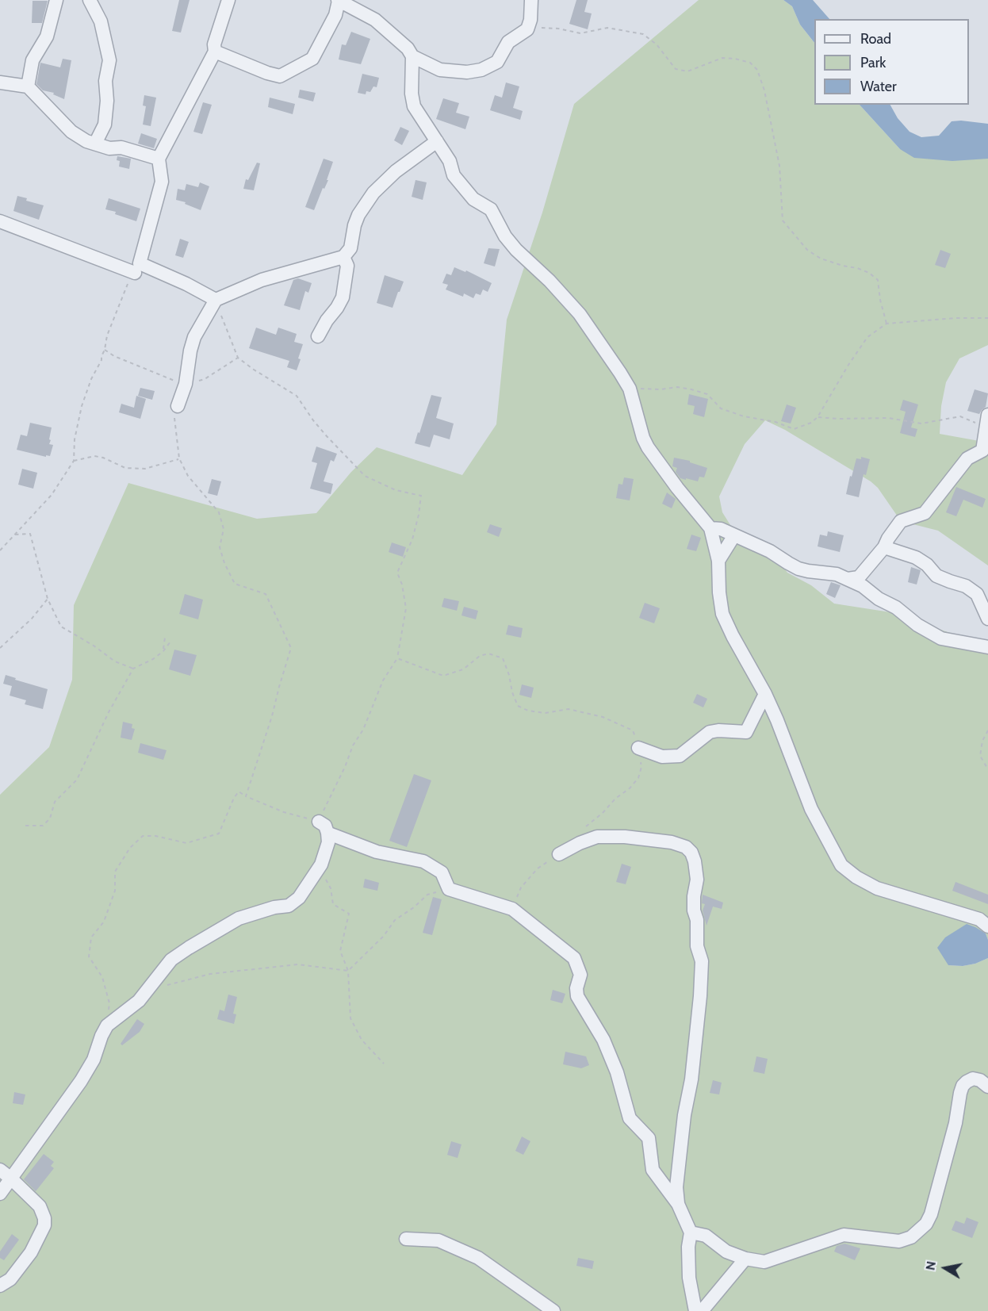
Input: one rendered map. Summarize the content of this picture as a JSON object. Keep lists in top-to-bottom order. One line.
{"legend":["Road","Park","Water"],"north":"left"}
